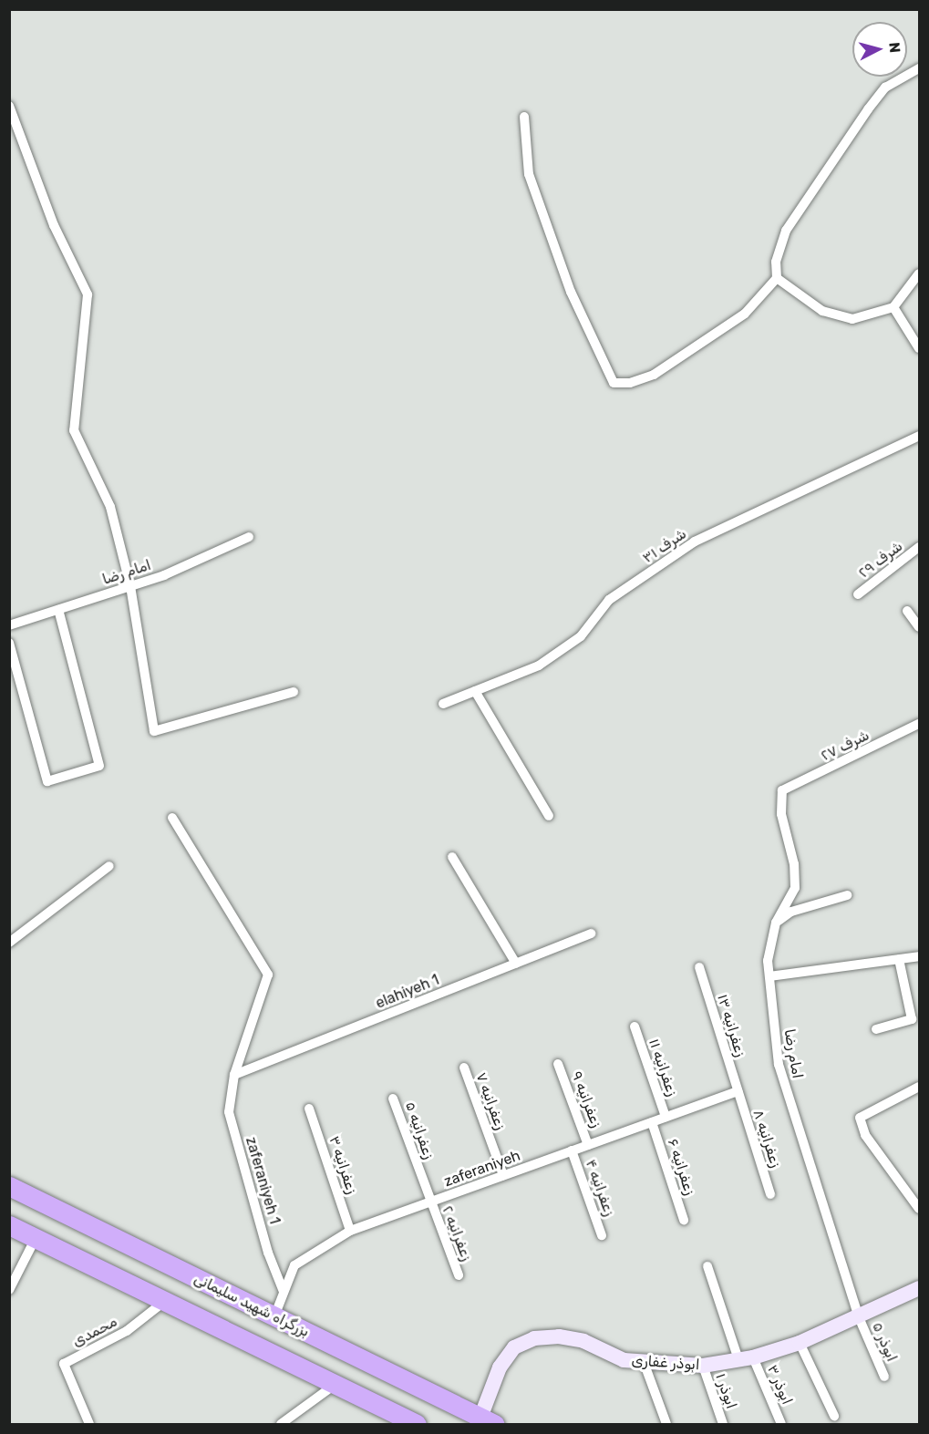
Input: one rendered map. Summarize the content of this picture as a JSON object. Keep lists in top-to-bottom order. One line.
{"streets":{"highway":["بزرگراه شهید سلیمانی"],"main road":["ابوذر غفاری"],"street":["شرف ۳۱","شرف ۲۹","امام رضا","شرف ۲۷","elahiyeh 1","زعفرانیه ۱۳","زعفرانیه ۱۱","زعفرانیه ۹","زعفرانیه ۷","زعفرانیه ۵","زعفرانیه ۸","زعفرانیه ۳","زعفرانیه ۶","zaferaniyeh","zaferaniyeh 1","زعفرانیه ۴","زعفرانیه ۲","محمدی","ابوذر ۵","ابوذر ۳","ابوذر ۱"]},"crossings":[["امام رضا","شرف ۲۷"],["امام رضا","ابوذر ۵"],["امام رضا","ابوذر غفاری"],["elahiyeh 1","zaferaniyeh 1"],["زعفرانیه ۱۳","زعفرانیه ۸"],["زعفرانیه ۱۳","zaferaniyeh"],["زعفرانیه ۱۱","zaferaniyeh"],["زعفرانیه ۹","zaferaniyeh"],["زعفرانیه ۷","zaferaniyeh"],["زعفرانیه ۵","zaferaniyeh"],["زعفرانیه ۵","زعفرانیه ۲"],["زعفرانیه ۸","zaferaniyeh"],["زعفرانیه ۳","zaferaniyeh"],["زعفرانیه ۶","zaferaniyeh"],["zaferaniyeh","zaferaniyeh 1"],["zaferaniyeh","زعفرانیه ۴"],["zaferaniyeh","زعفرانیه ۲"],["zaferaniyeh","بزرگراه شهید سلیمانی"],["بزرگراه شهید سلیمانی","ابوذر غفاری"],["ابوذر ۵","ابوذر غفاری"],["ابوذر غفاری","ابوذر ۳"],["ابوذر غفاری","ابوذر ۱"]],"north":"right"}
